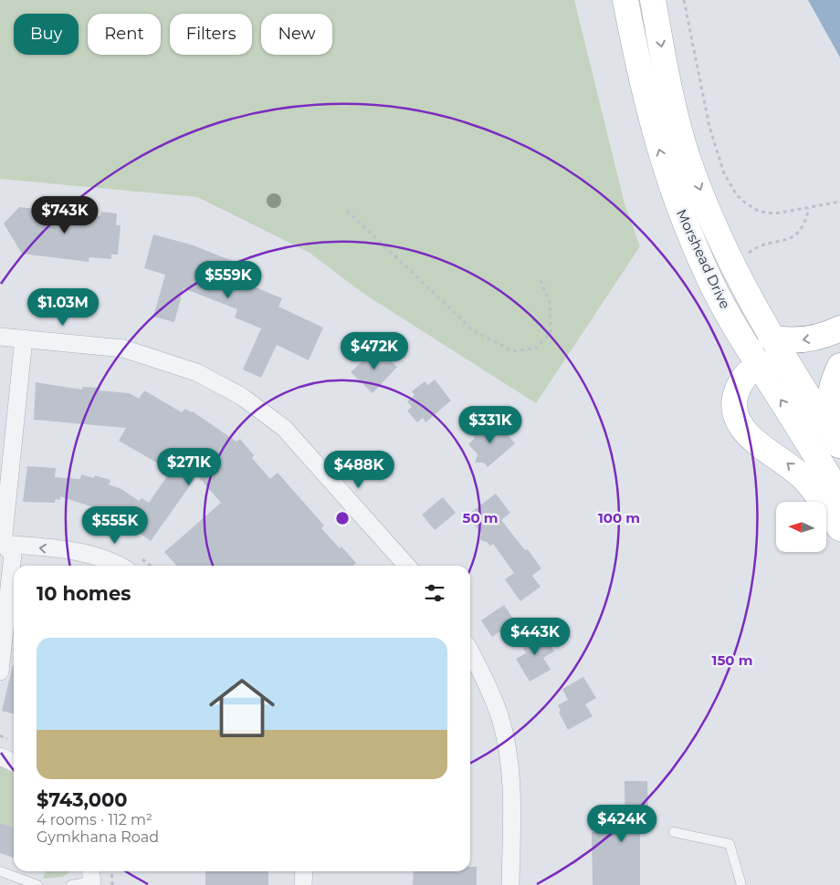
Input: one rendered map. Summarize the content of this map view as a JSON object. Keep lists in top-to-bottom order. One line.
{"streets":{"main road":["Morshead Drive"]},"north":"left","page":{"chip":["Buy","Rent","Filters","New"],"price":["$743K","$559K","$1.03M","$472K","$331K","$271K","$488K","$555K","$443K","$424K"],"heading":"10 homes","list":[{"name":"$743,000","note":"4 rooms · 112 m² · Gymkhana Road"}]},"rings":["50 m","100 m","150 m"]}
